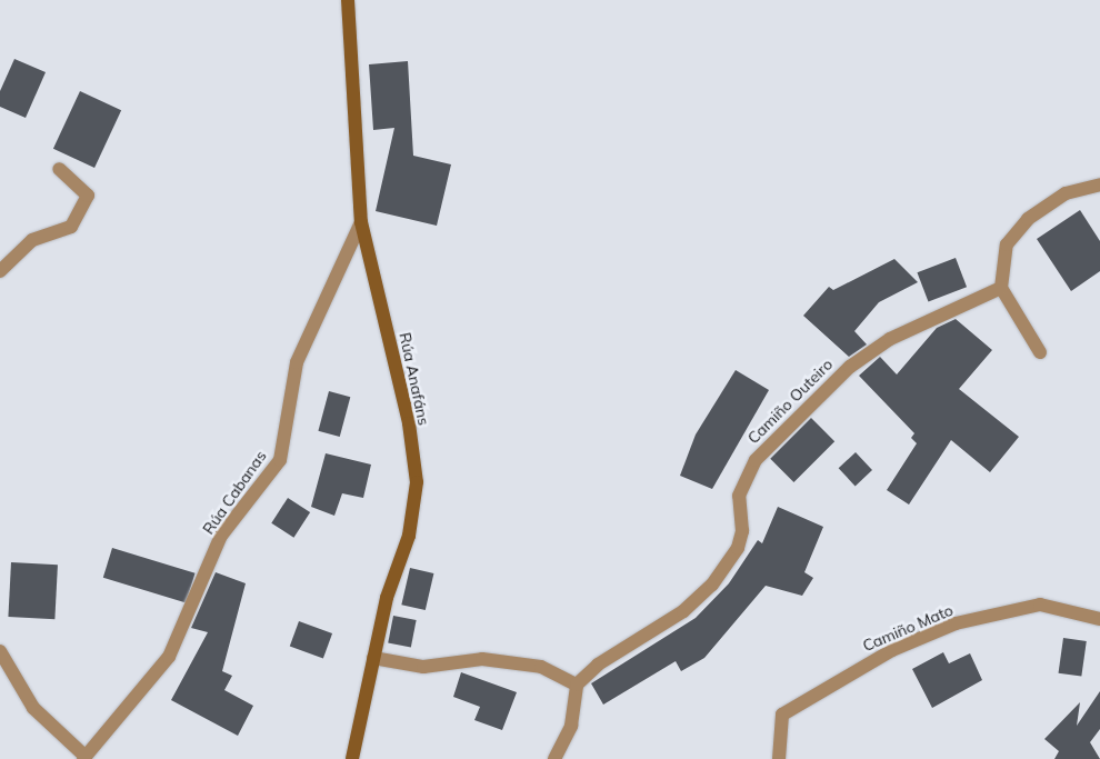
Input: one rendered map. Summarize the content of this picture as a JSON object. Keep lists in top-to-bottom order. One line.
{"streets":{"street":["Rúa Anafáns","Camiño Outeiro","Rúa Cabanas","Camiño Mato"]},"crossings":[["Rúa Anafáns","Rúa Cabanas"]]}
